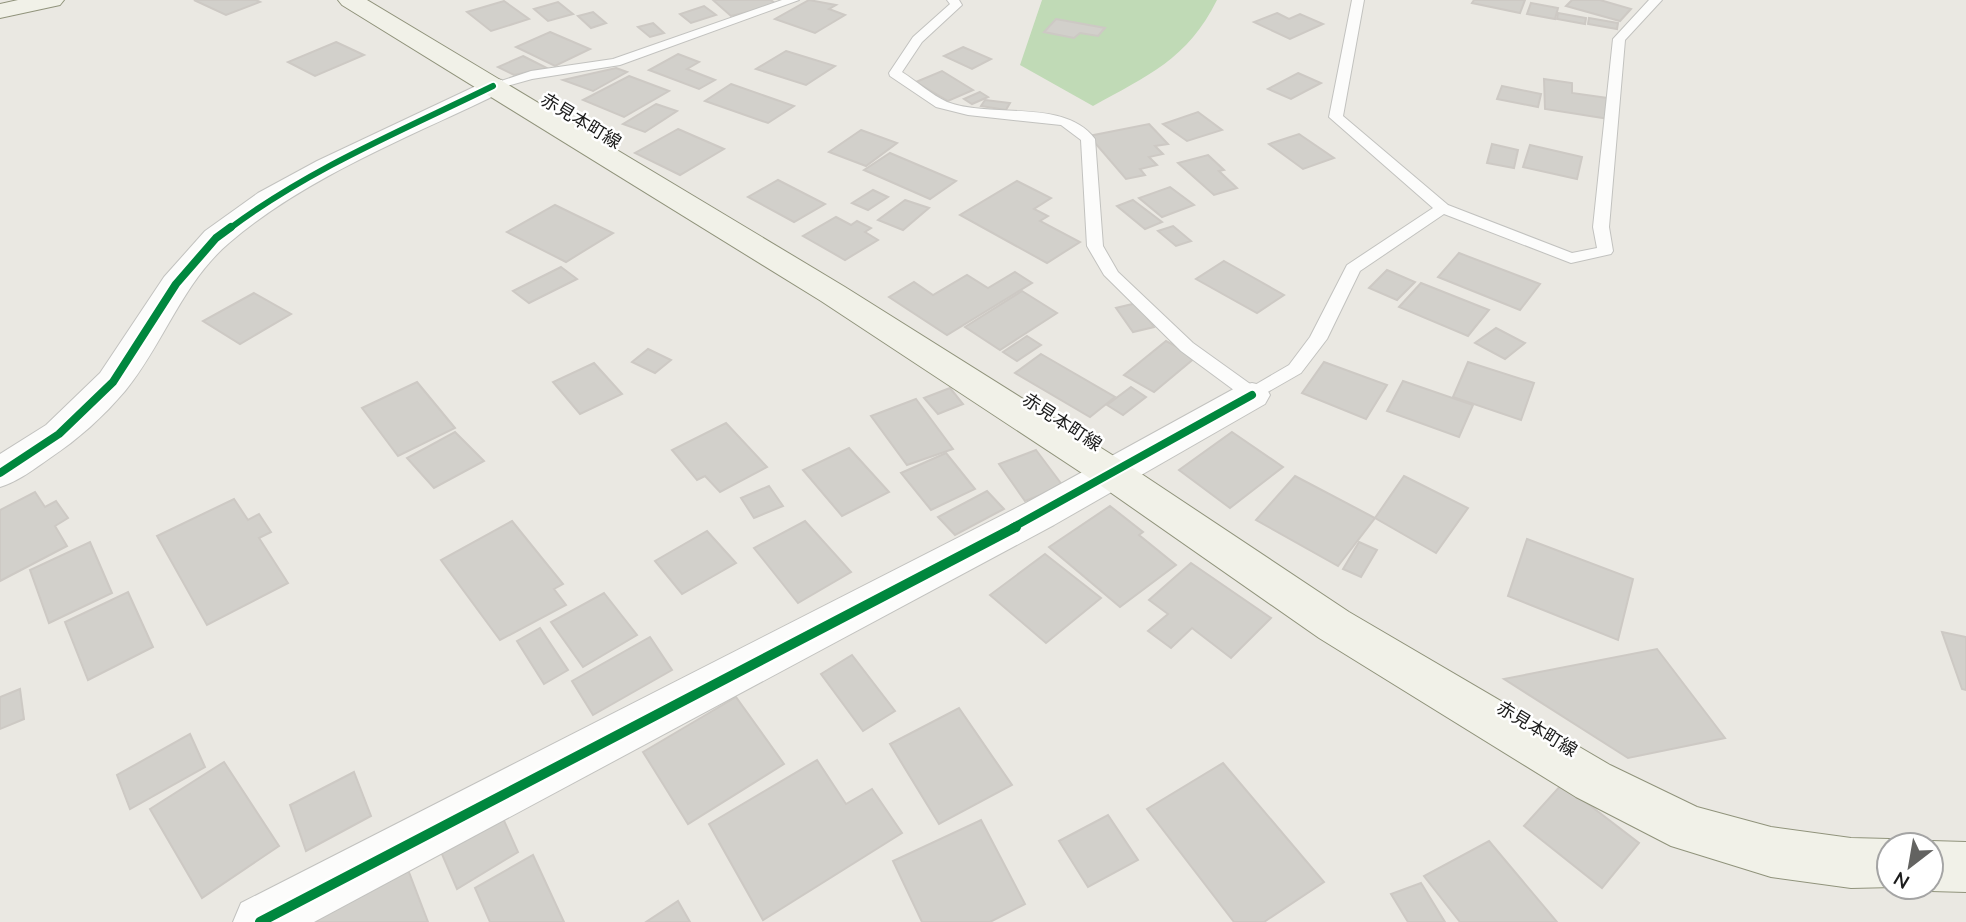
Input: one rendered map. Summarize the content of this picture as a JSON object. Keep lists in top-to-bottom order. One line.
{"streets":{"main road":["赤見本町線"]},"north":"bottom left"}
